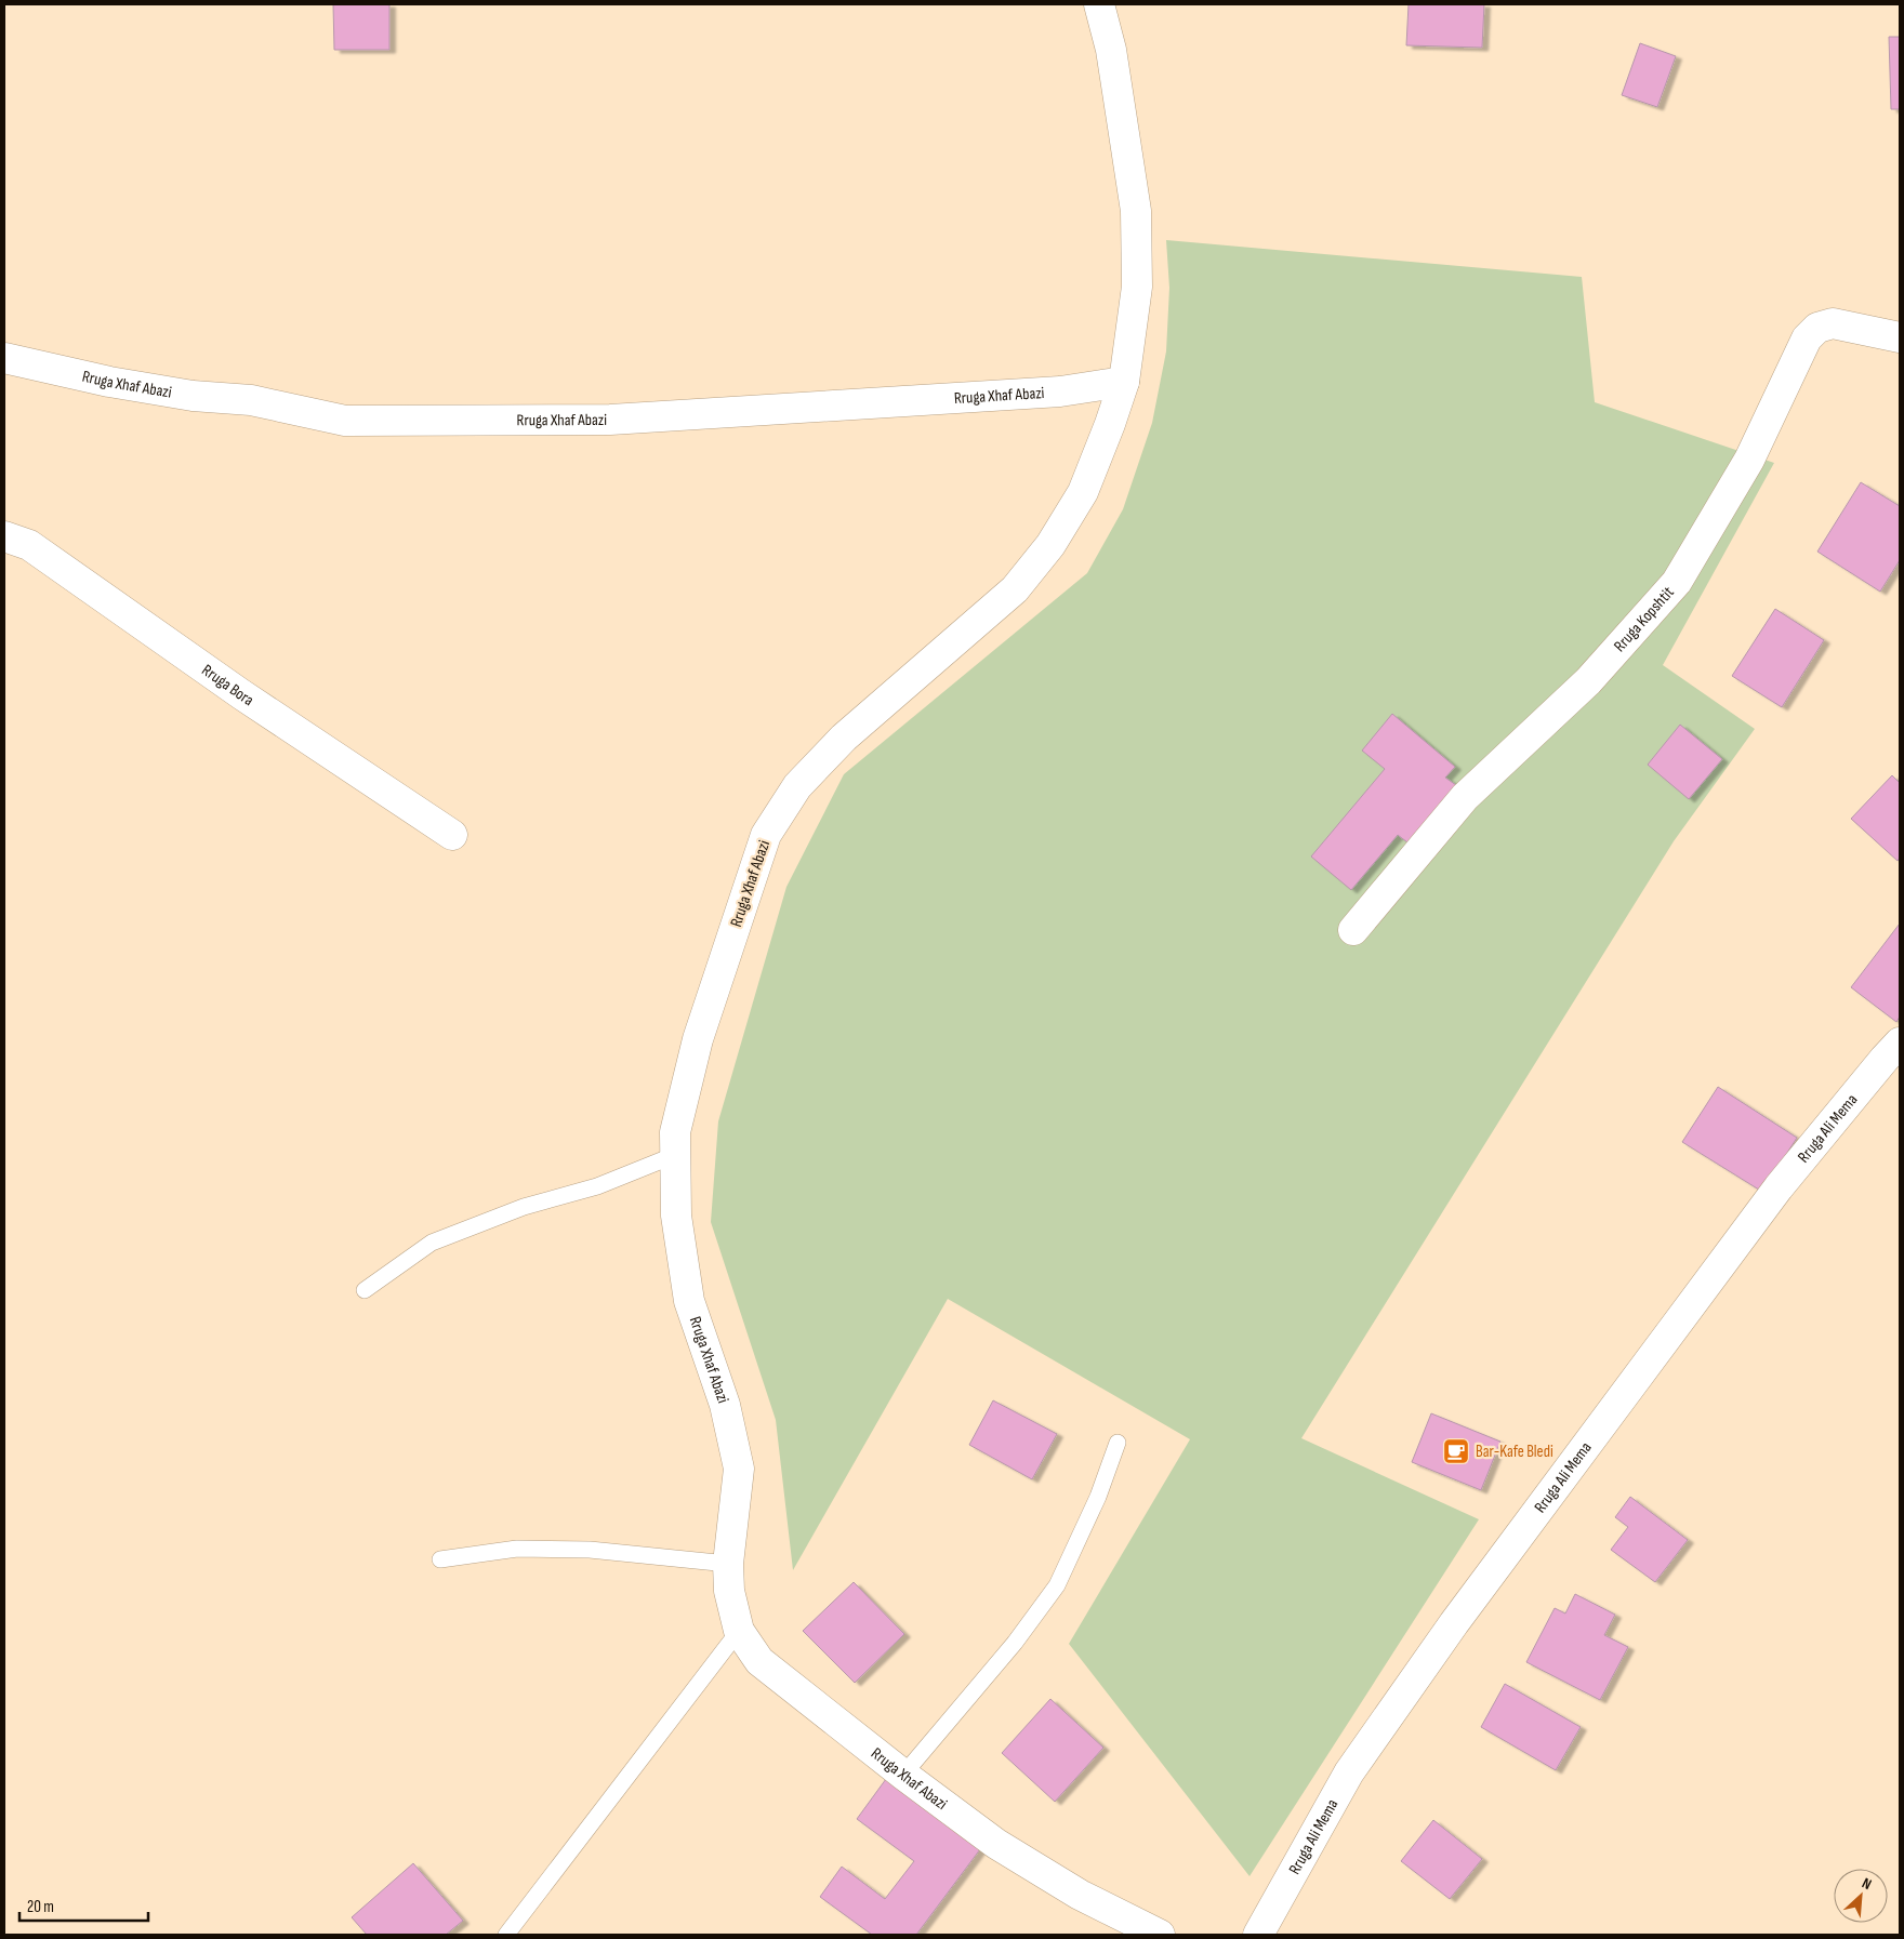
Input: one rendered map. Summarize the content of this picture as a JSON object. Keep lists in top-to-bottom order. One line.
{"streets":{"street":["Rruga Xhaf Abazi","Rruga Kopshtit","Rruga Bora","Rruga Ali Mema"]},"places":{"cafe":["Bar-Kafe Bledi"]},"scale_bar":"20 m","north":"top right"}
